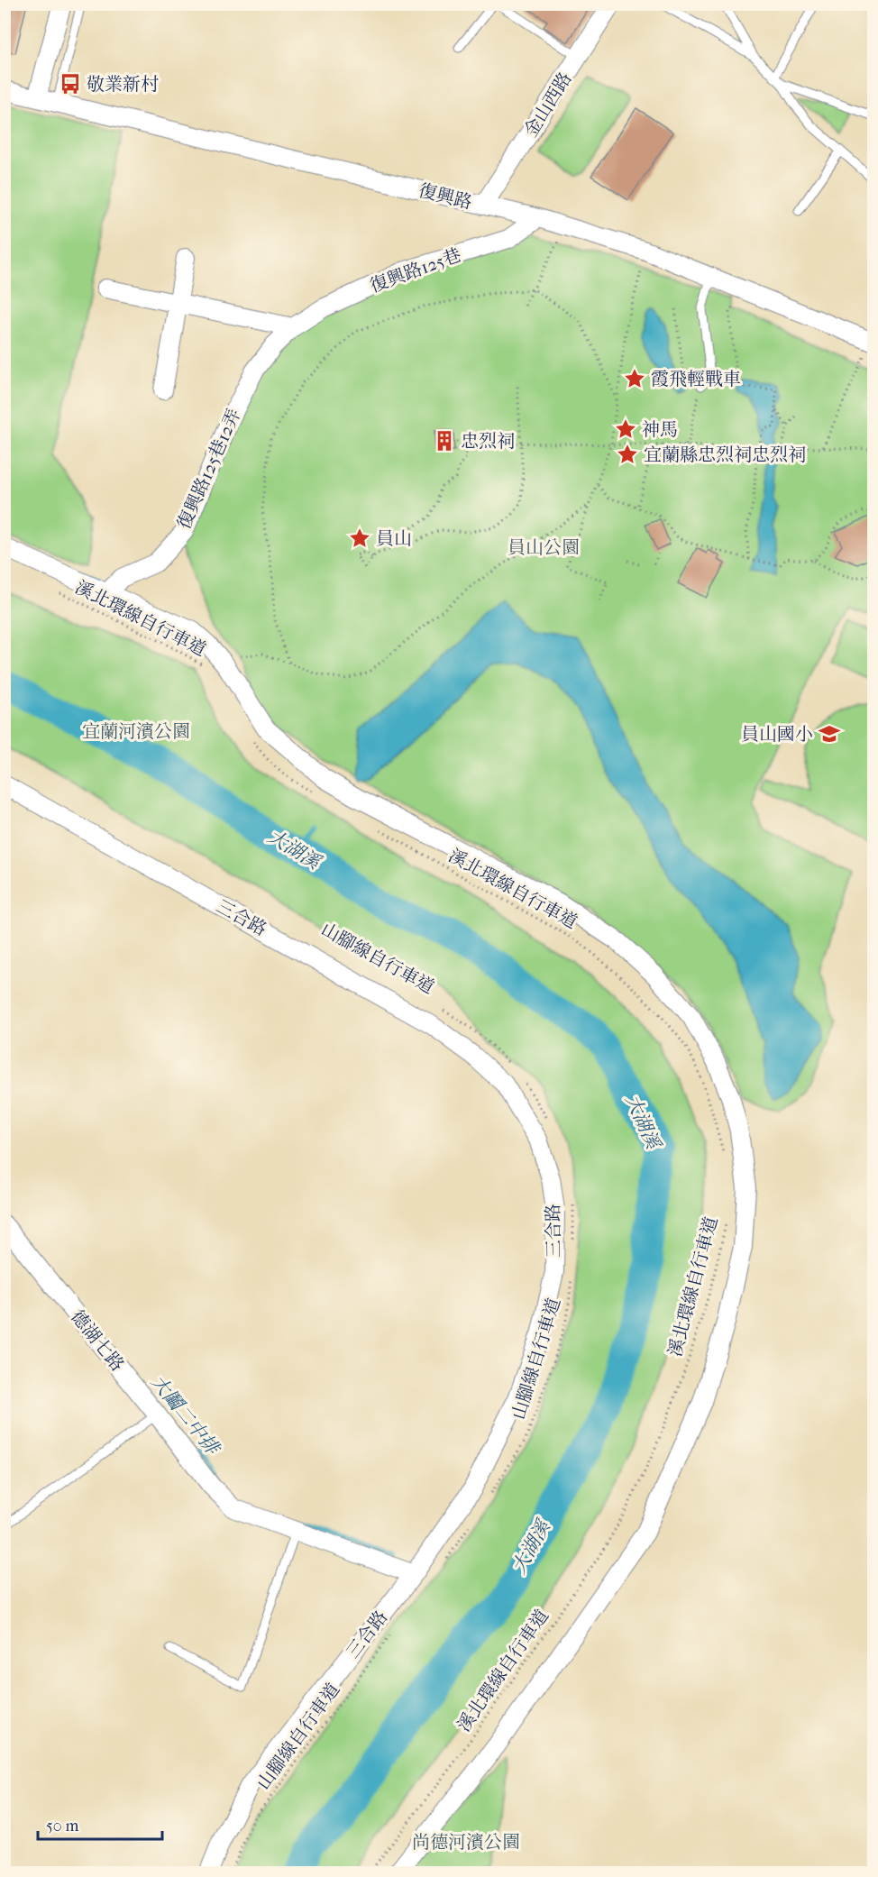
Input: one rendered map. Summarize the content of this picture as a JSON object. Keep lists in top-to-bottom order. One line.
{"streets":{"street":["金山西路","復興路","復興路125巷","復興路125巷12弄","三合路","德湖七路"],"path":["溪北環線自行車道","山腳線自行車道"]},"crossings":[["金山西路","復興路"],["復興路","復興路125巷"],["復興路125巷","復興路125巷12弄"],["三合路","德湖七路"]],"water":["大湖溪","大鬮二中排"],"parks":["員山公園","宜蘭河濱公園","尚德河濱公園"],"places":{"bus stop":["敬業新村"],"place":["霞飛輕戰車","神馬","宜蘭縣忠烈祠忠烈祠","員山"],"building":["忠烈祠"],"school or university":["員山國小"]},"scale_bar":"50 m"}
